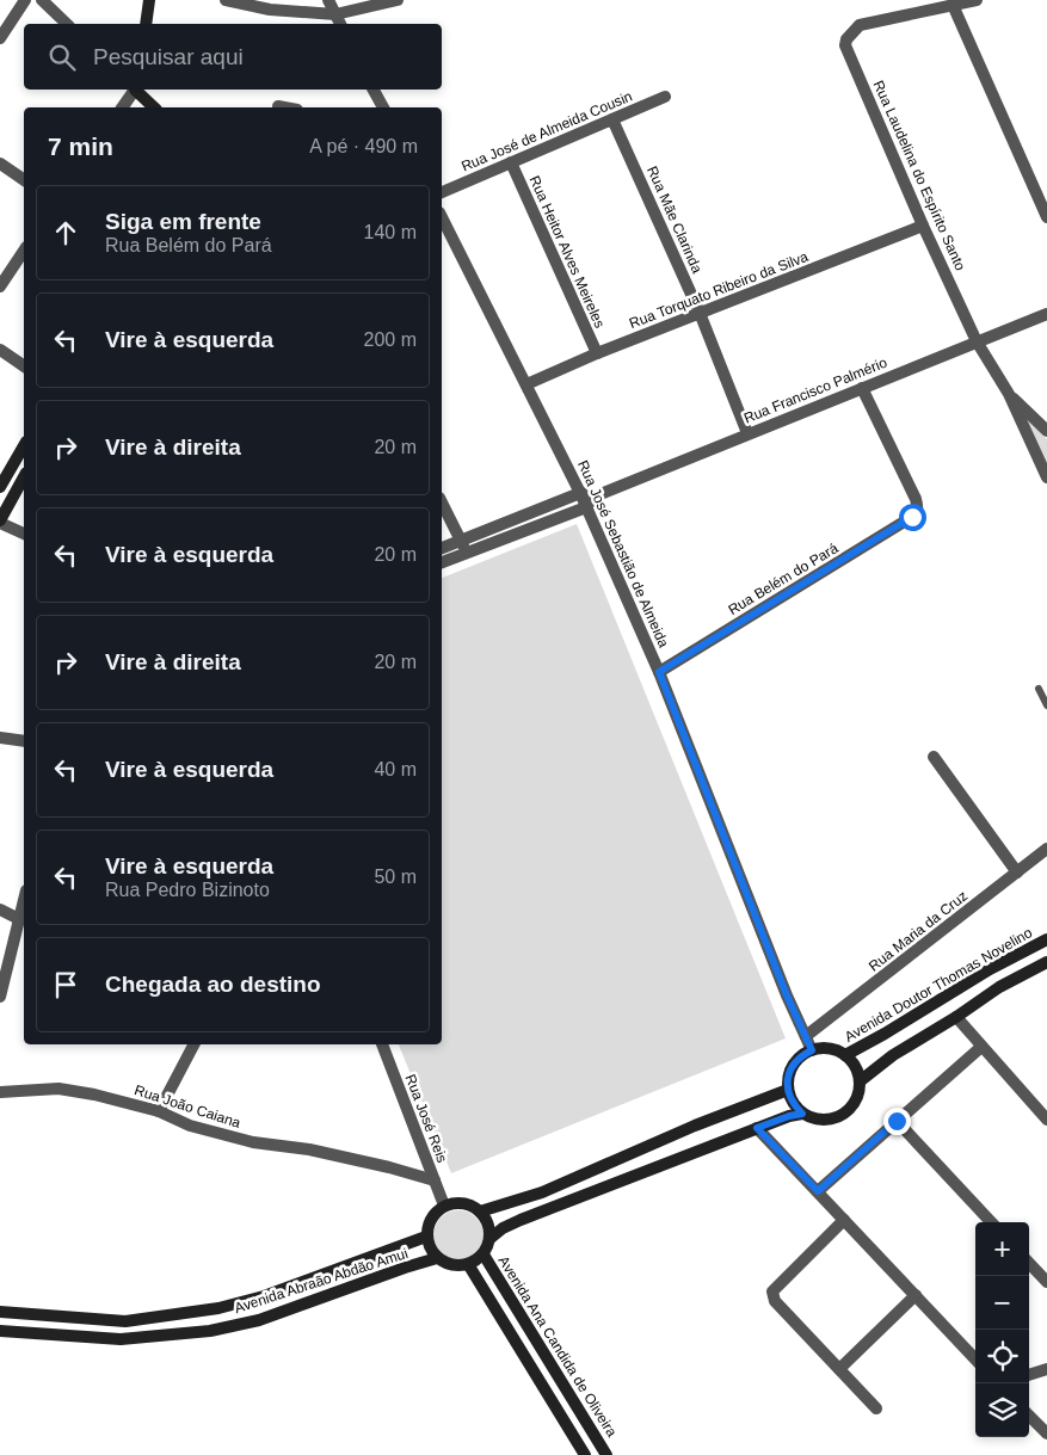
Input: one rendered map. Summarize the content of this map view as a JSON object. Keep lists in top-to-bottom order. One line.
{"streets":{"main road":["Avenida Doutor Thomas Novelino","Avenida Abraão Abdão Amui","Avenida Ana Candida de Oliveira"],"street":["Rua José de Almeida Cousin","Rua Laudelina do Espírito Santo","Rua Mãe Clarinda","Rua Heitor Alves Meireles","Rua Torquato Ribeiro da Silva","Rua Francisco Palmério","Rua José Sebastião de Almeida","Rua Belém do Pará","Rua Maria da Cruz","Rua João Caiana","Rua José Reis"]},"crossings":[["Rua José de Almeida Cousin","Rua Mãe Clarinda"],["Rua José de Almeida Cousin","Rua Heitor Alves Meireles"],["Rua Laudelina do Espírito Santo","Rua Torquato Ribeiro da Silva"],["Rua Laudelina do Espírito Santo","Rua Francisco Palmério"],["Rua Mãe Clarinda","Rua Torquato Ribeiro da Silva"],["Rua Mãe Clarinda","Rua Francisco Palmério"],["Rua Heitor Alves Meireles","Rua Torquato Ribeiro da Silva"],["Rua Torquato Ribeiro da Silva","Rua José Sebastião de Almeida"],["Rua Francisco Palmério","Rua Belém do Pará"],["Rua José Sebastião de Almeida","Rua Belém do Pará"],["Rua José Sebastião de Almeida","Rua Maria da Cruz"],["Rua José Sebastião de Almeida","Avenida Doutor Thomas Novelino"],["Rua João Caiana","Rua José Reis"],["Rua José Reis","Avenida Abraão Abdão Amui"],["Rua José Reis","Avenida Ana Candida de Oliveira"],["Avenida Abraão Abdão Amui","Avenida Ana Candida de Oliveira"]],"page":{"search":"Pesquisar aqui","heading":["7 min","A pé · 490 m"],"list":[["Siga em frente","Rua Belém do Pará","140 m"],["Vire à esquerda","200 m"],["Vire à direita","20 m"],["Vire à esquerda","20 m"],["Vire à direita","20 m"],["Vire à esquerda","40 m"],["Vire à esquerda","Rua Pedro Bizinoto","50 m"],"Chegada ao destino"],"map_buttons":["+","−"]}}
